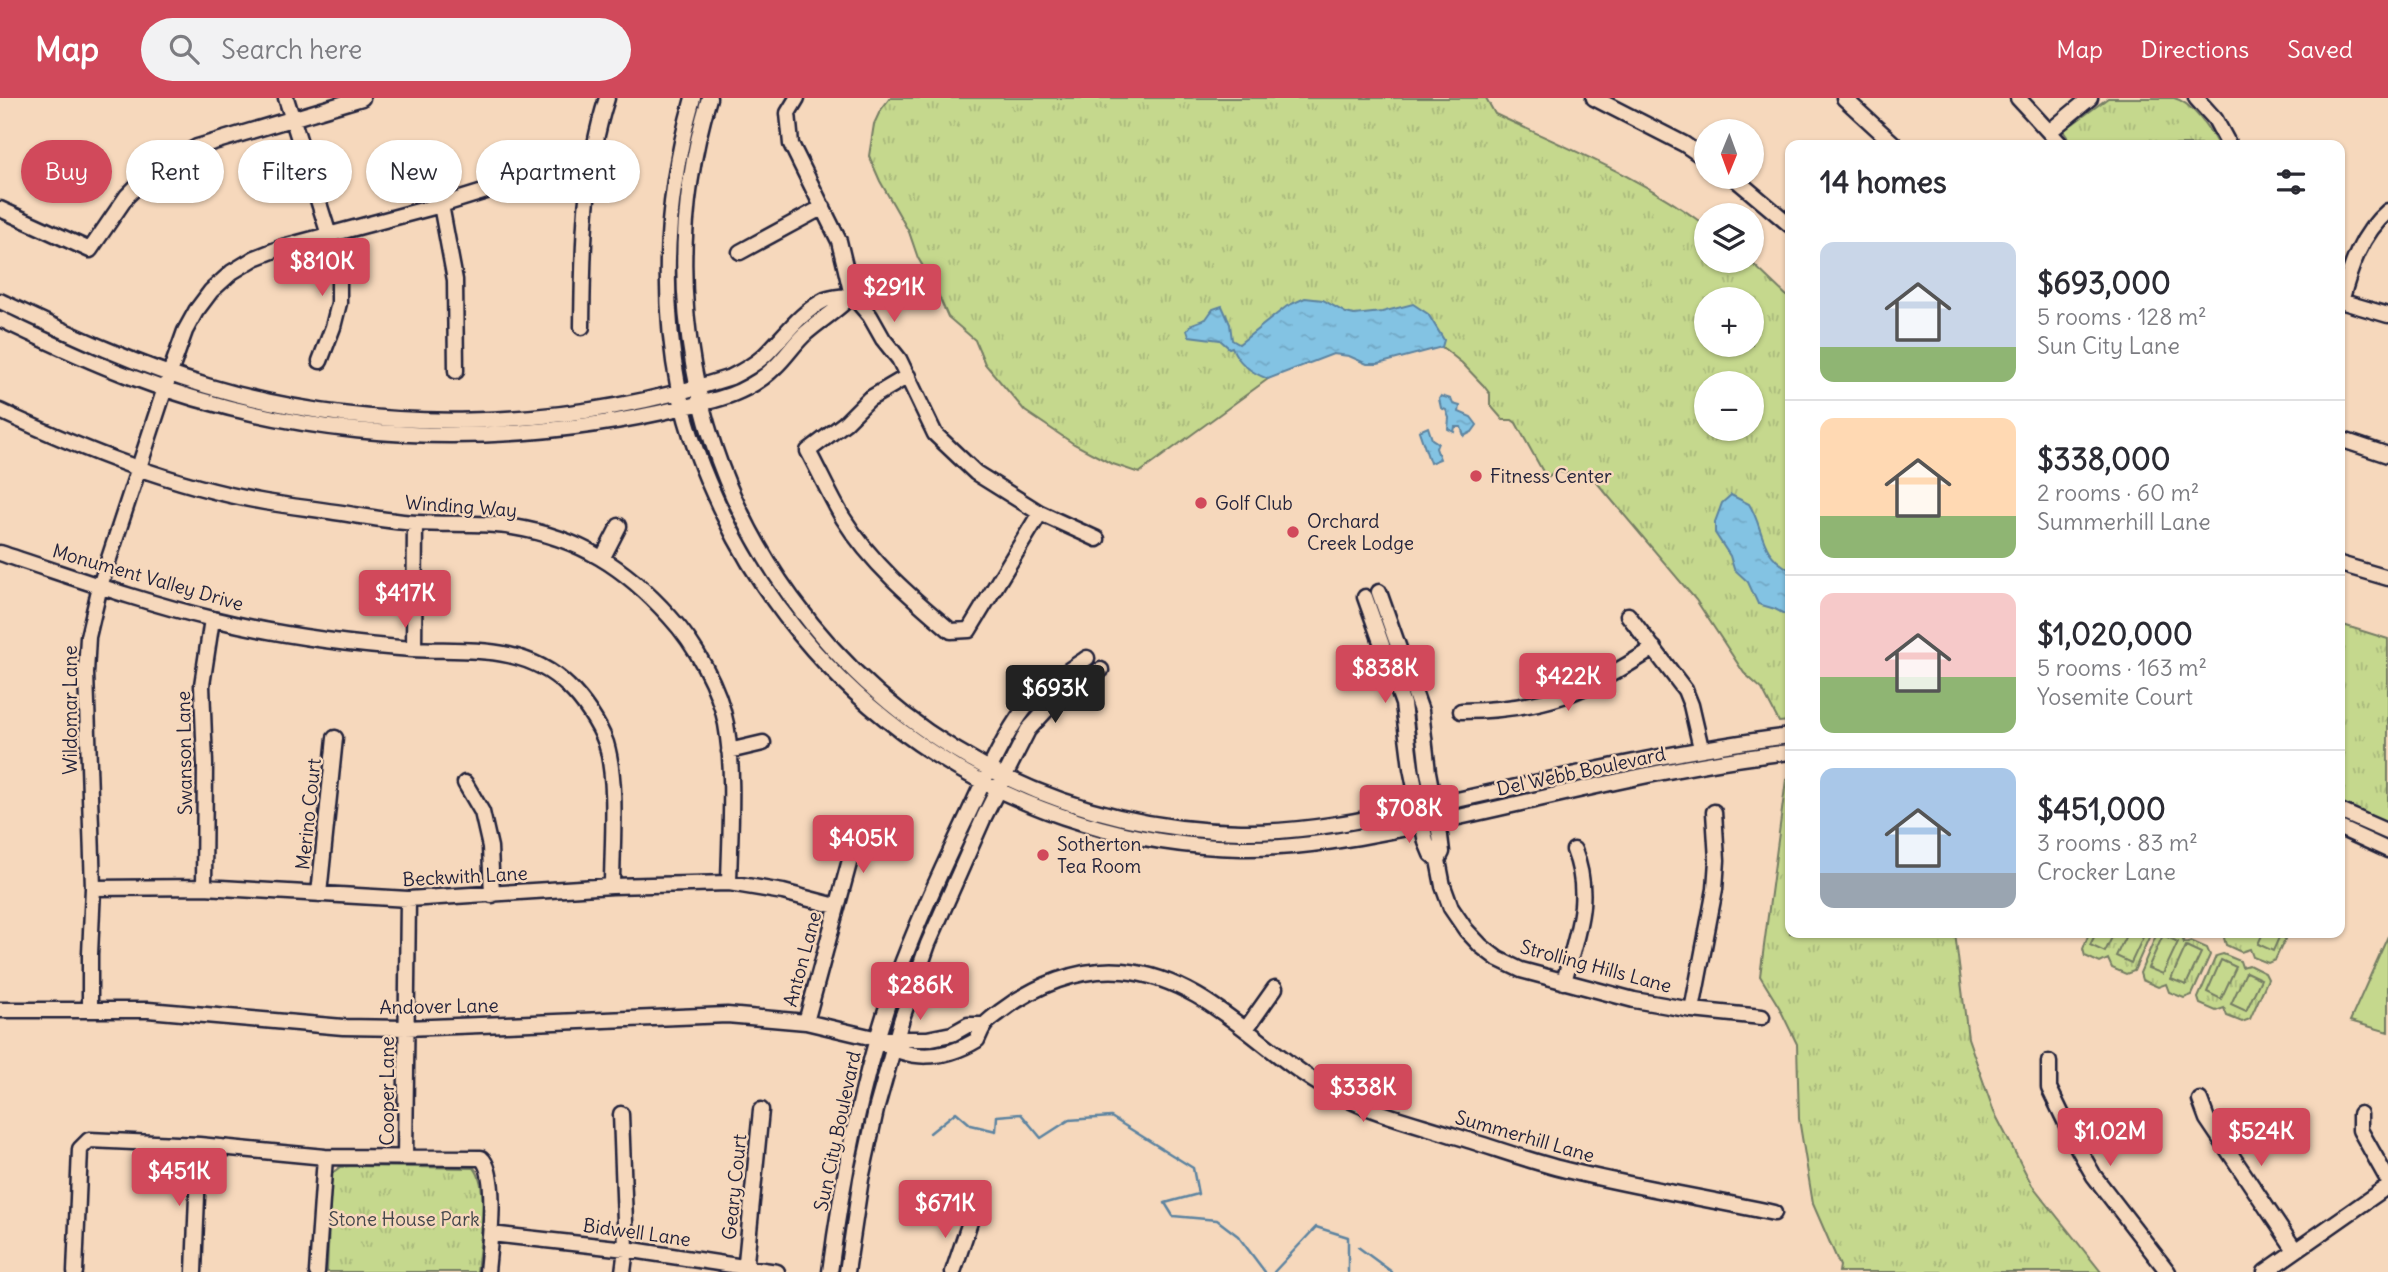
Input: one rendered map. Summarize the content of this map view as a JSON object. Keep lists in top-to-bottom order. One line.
{"streets":{"street":["Winding Way","Monument Valley Drive","Wildomar Lane","Swanson Lane","Del Webb Boulevard","Merino Court","Beckwith Lane","Anton Lane","Strolling Hills Lane","Andover Lane","Cooper Lane","Sun City Boulevard","Summerhill Lane","Geary Court","Bidwell Lane"]},"crossings":[["Winding Way","Wildomar Lane"],["Winding Way","Beckwith Lane"],["Monument Valley Drive","Wildomar Lane"],["Monument Valley Drive","Swanson Lane"],["Monument Valley Drive","Beckwith Lane"],["Wildomar Lane","Beckwith Lane"],["Wildomar Lane","Andover Lane"],["Swanson Lane","Beckwith Lane"],["Del Webb Boulevard","Strolling Hills Lane"],["Del Webb Boulevard","Sun City Boulevard"],["Merino Court","Beckwith Lane"],["Beckwith Lane","Anton Lane"],["Beckwith Lane","Cooper Lane"],["Anton Lane","Andover Lane"],["Andover Lane","Cooper Lane"],["Andover Lane","Sun City Boulevard"],["Andover Lane","Summerhill Lane"],["Sun City Boulevard","Summerhill Lane"],["Geary Court","Bidwell Lane"]],"parks":["Stone House Park"],"places":["Fitness Center","Golf Club","Orchard Creek Lodge","Sotherton Tea Room"],"north":"bottom","page":{"header":"Map","search":"Search here","nav":["Map","Directions","Saved"],"map_buttons":["+","−"],"chip":["Buy","Rent","Filters","New","Apartment"],"heading":"14 homes","list":[{"name":"$693,000","note":"5 rooms · 128 m² · Sun City Lane"},{"name":"$338,000","note":"2 rooms · 60 m² · Summerhill Lane"},{"name":"$1,020,000","note":"5 rooms · 163 m² · Yosemite Court"},{"name":"$451,000","note":"3 rooms · 83 m² · Crocker Lane"}],"price":["$810K","$291K","$417K","$838K","$422K","$693K","$708K","$405K","$286K","$338K","$1.02M","$524K","$451K","$671K"]}}
